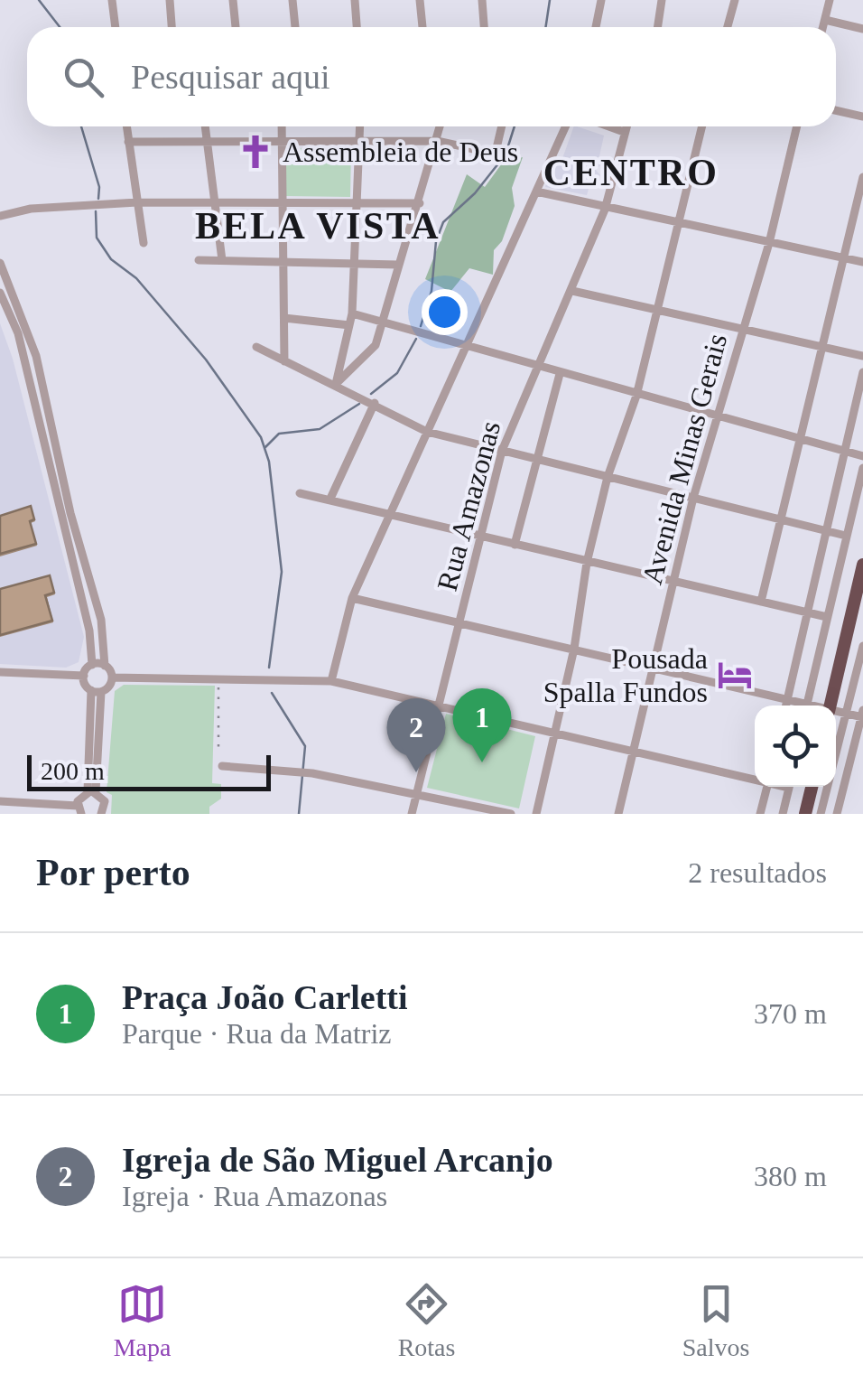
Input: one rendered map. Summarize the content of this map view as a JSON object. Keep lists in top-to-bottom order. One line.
{"streets":{"street":["Avenida Minas Gerais","Rua Amazonas"]},"districts":["CENTRO","BELA VISTA"],"places":{"church":["Assembleia de Deus"],"hotel":["Pousada Spalla Fundos"]},"scale_bar":"200 m","page":{"search":"Pesquisar aqui","pins":["1","2"],"scale":"200 m","heading":["Por perto","2 resultados"],"list":[{"mark":"1","name":"Praça João Carletti","note":"Parque · Rua da Matriz","value":"370 m"},{"mark":"2","name":"Igreja de São Miguel Arcanjo","note":"Igreja · Rua Amazonas","value":"380 m"}],"nav":["Mapa","Rotas","Salvos"]}}
